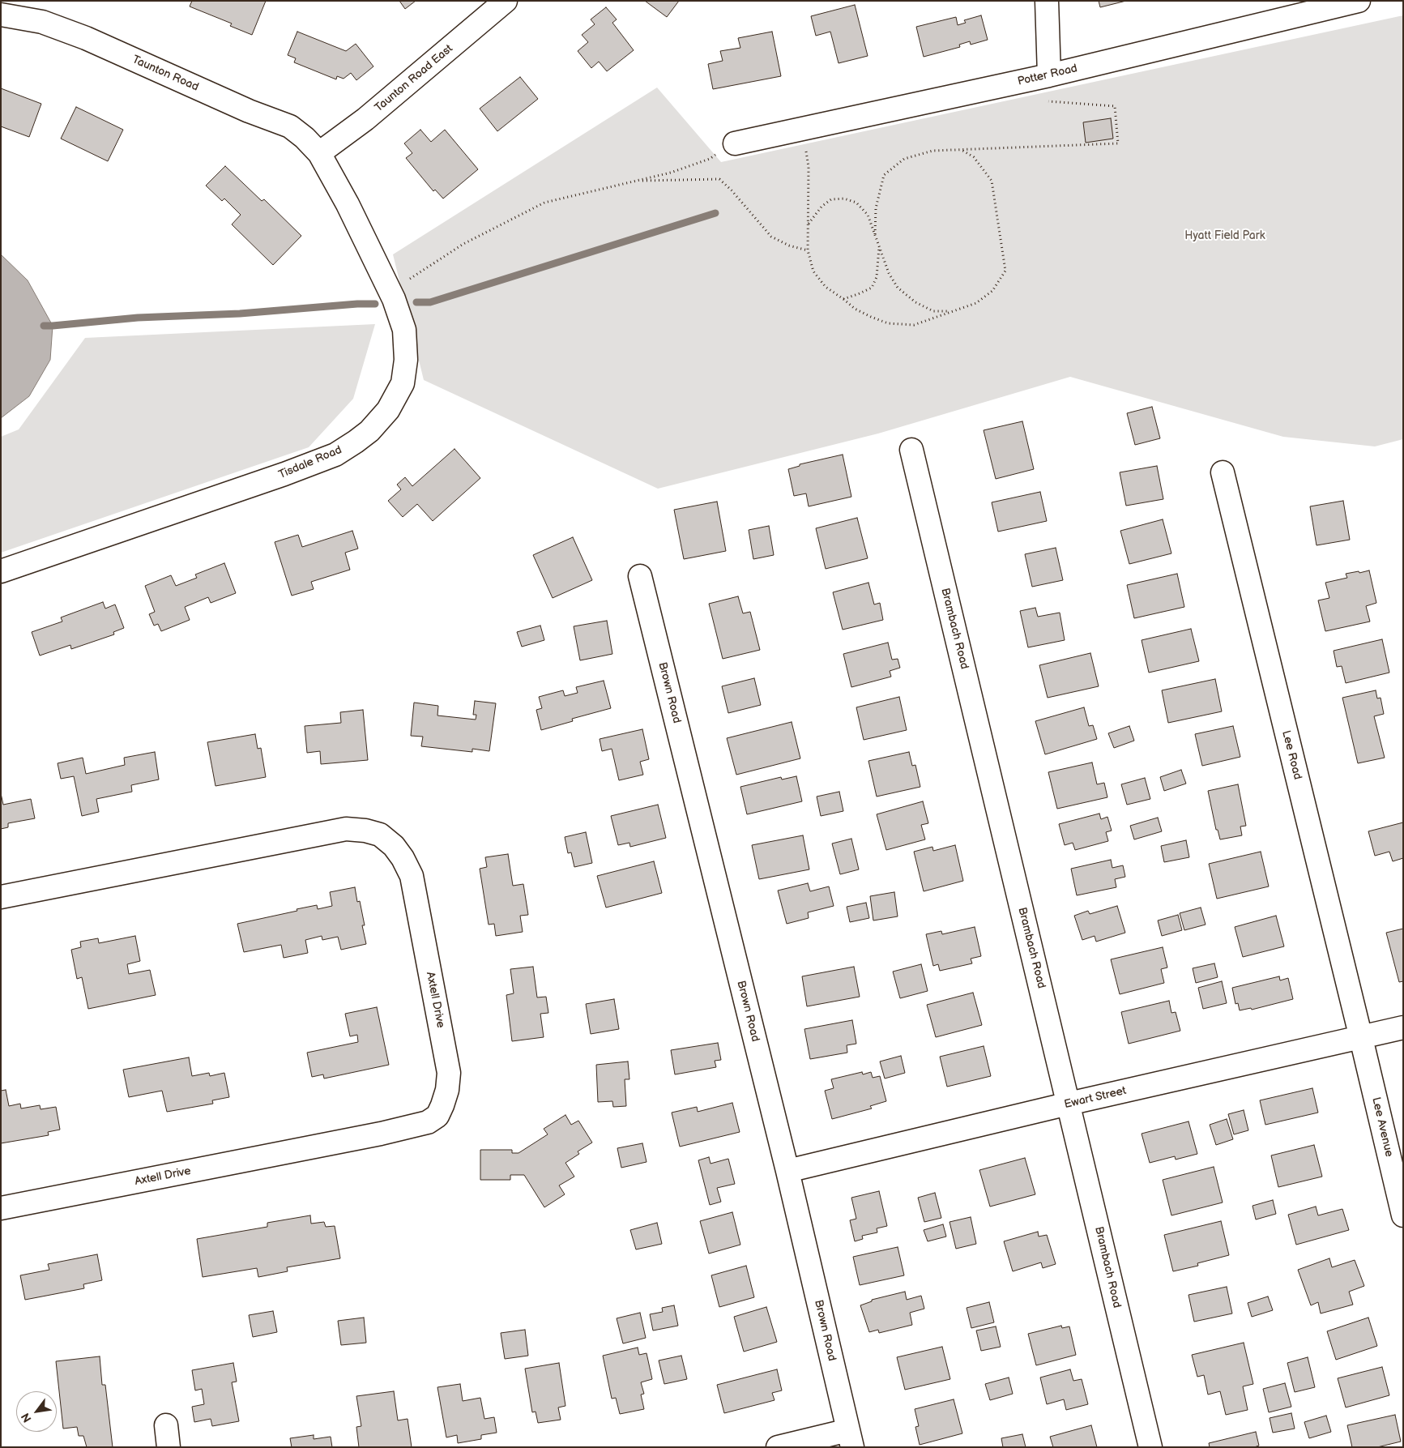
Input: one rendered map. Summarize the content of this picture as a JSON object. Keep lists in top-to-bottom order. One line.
{"streets":{"street":["Taunton Road","Potter Road","Taunton Road East","Tisdale Road","Brambach Road","Brown Road","Lee Road","Axtell Drive","Ewart Street","Lee Avenue"]},"crossings":[["Taunton Road","Taunton Road East"],["Taunton Road","Tisdale Road"],["Taunton Road East","Tisdale Road"],["Brambach Road","Ewart Street"],["Brown Road","Ewart Street"],["Lee Road","Ewart Street"],["Lee Road","Lee Avenue"],["Ewart Street","Lee Avenue"]],"parks":["Hyatt Field Park"],"north":"bottom left"}
